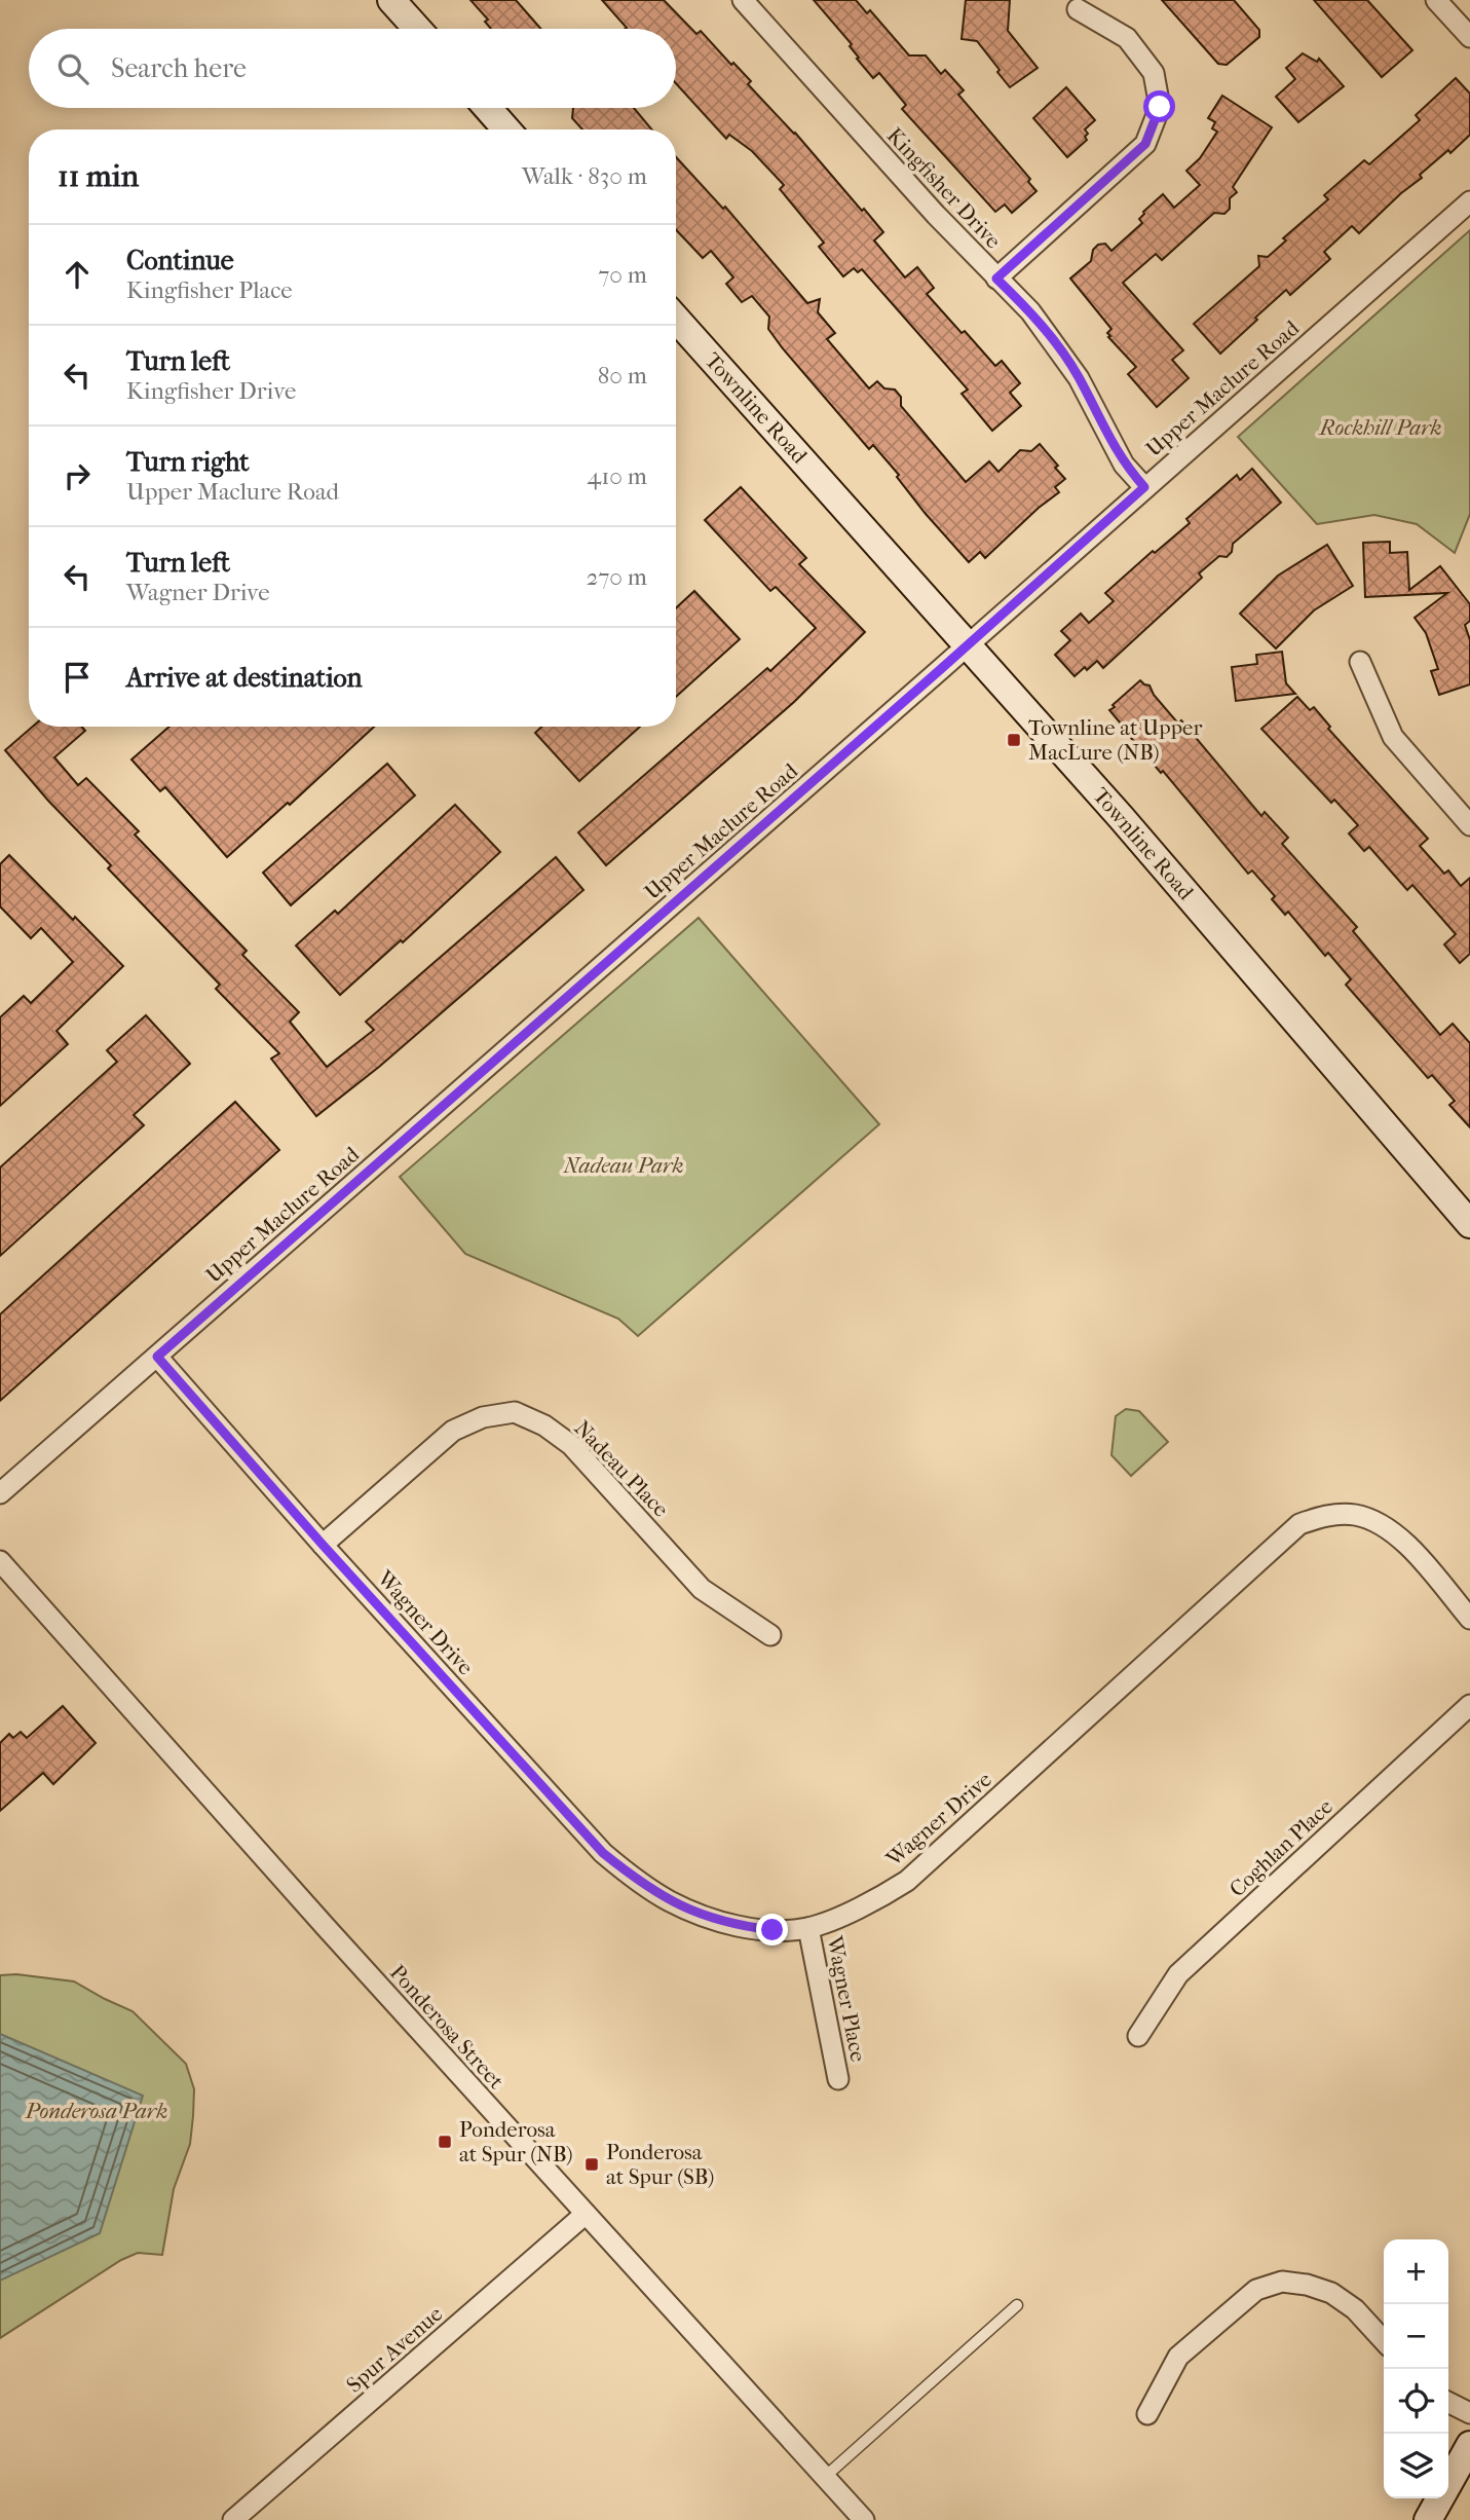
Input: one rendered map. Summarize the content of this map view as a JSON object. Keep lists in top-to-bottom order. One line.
{"streets":{"street":["Kingfisher Drive","Upper Maclure Road","Townline Road","Nadeau Place","Wagner Drive","Coghlan Place","Wagner Place","Ponderosa Street","Spur Avenue"]},"crossings":[["Kingfisher Drive","Upper Maclure Road"],["Upper Maclure Road","Townline Road"],["Upper Maclure Road","Wagner Drive"],["Nadeau Place","Wagner Drive"],["Wagner Drive","Wagner Place"],["Ponderosa Street","Spur Avenue"]],"parks":["Rockhill Park","Nadeau Park","Ponderosa Park"],"places":{"transit":["Townline at Upper MacLure (NB)","Ponderosa at Spur (NB)","Ponderosa at Spur (SB)"]},"page":{"search":"Search here","heading":["11 min","Walk · 830 m"],"list":[["Continue","Kingfisher Place","70 m"],["Turn left","Kingfisher Drive","80 m"],["Turn right","Upper Maclure Road","410 m"],["Turn left","Wagner Drive","270 m"],"Arrive at destination"],"map_buttons":["+","−"]}}
